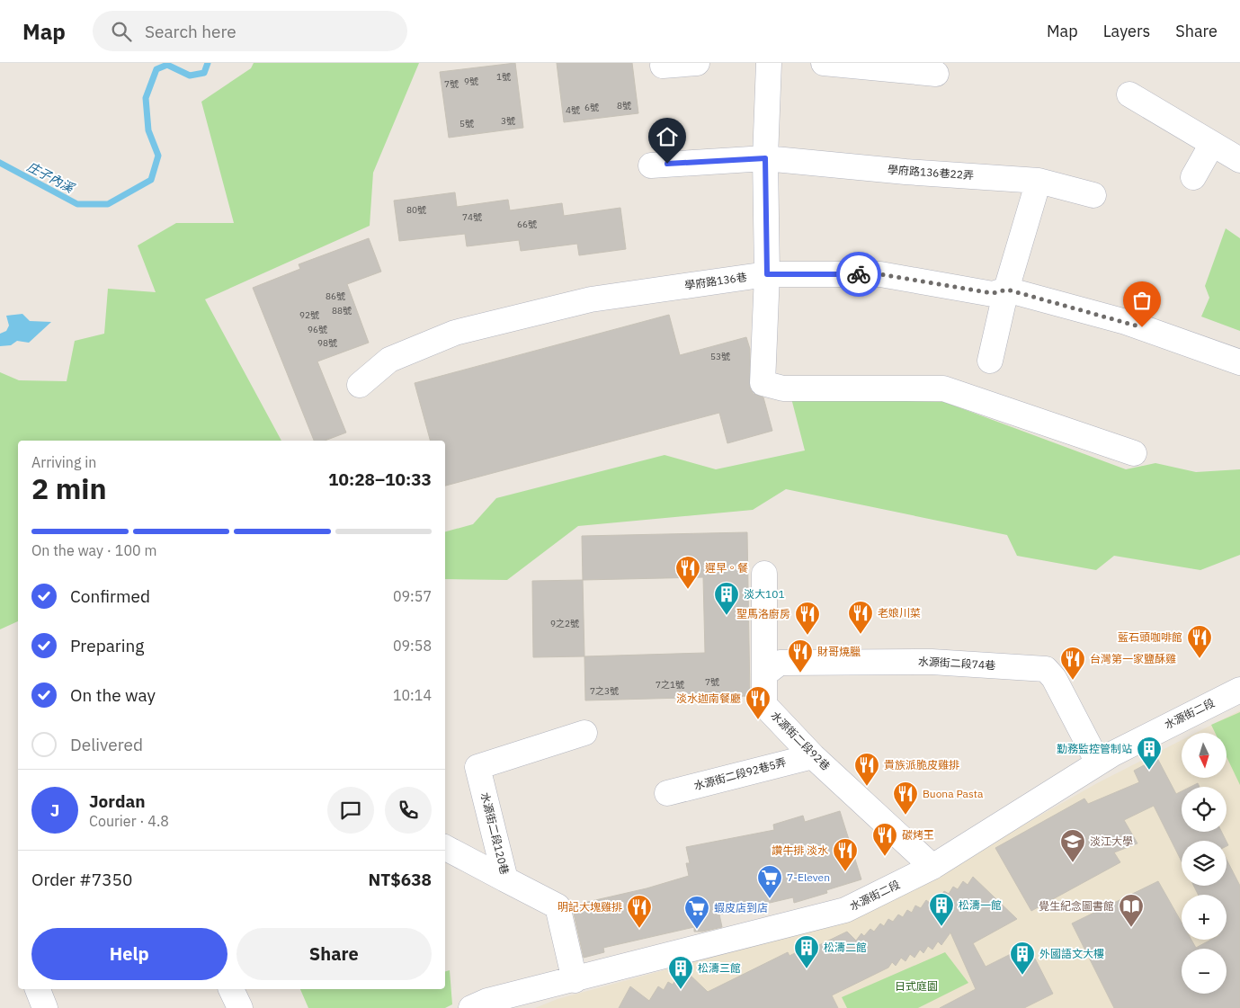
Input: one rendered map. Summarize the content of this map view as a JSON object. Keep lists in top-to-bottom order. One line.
{"streets":{"street":["學府路136巷22弄","學府路136巷","水源街二段74巷","水源街二段","水源街二段92巷","水源街二段92巷5弄","水源街二段120巷"]},"crossings":[["水源街二段74巷","水源街二段"],["水源街二段74巷","水源街二段92巷"],["水源街二段","水源街二段92巷"],["水源街二段","水源街二段120巷"],["水源街二段92巷","水源街二段92巷5弄"]],"water":["庄子內溪"],"parks":["日式庭園"],"places":{"restaurant":["遲早。餐","老娘川菜","聖馬洛廚房","藍石頭咖啡館","財哥燒臘","台灣第一家鹽酥雞","淡水迦南餐廳","貴族派脆皮雞排","Buona Pasta","碳烤王","讚牛排 淡水","明記大塊雞排"],"building":["淡大101","勤務監控管制站","松濤一館","松濤二館","外國語文大樓","松濤三館"],"school or university":["淡江大學"],"supermarket":["7-Eleven","蝦皮店到店"],"library":["覺生紀念圖書館"]},"house_numbers":["1號","9號","7號","8號","6號","4號","3號","5號","80號","74號","66號","86號","88號","92號","96號","98號","53號","9之2號","7號","7之1號","7之3號"],"north":"bottom","page":{"header":"Map","search":"Search here","nav":["Map","Layers","Share"],"heading":["2 min","Arriving in","10:28–10:33"],"panel":["Jordan","Courier · 4.8","Order #7350","NT$638"],"bar":"On the way · 100 m","list":[["Confirmed","09:57"],["Preparing","09:58"],["On the way","10:14"],"Delivered"],"map_buttons":["+","−"],"round":"J","buttons":["Help","Share"]}}
